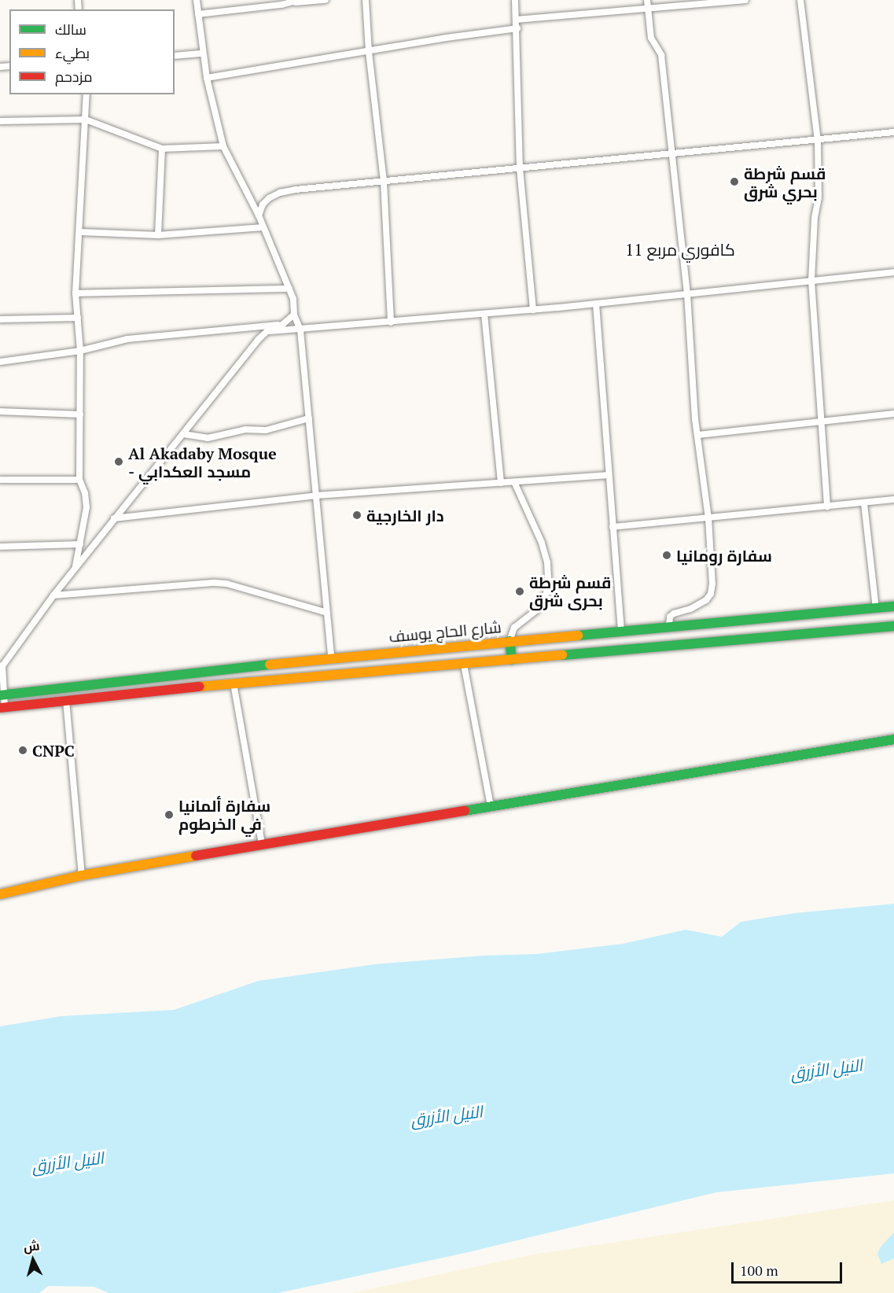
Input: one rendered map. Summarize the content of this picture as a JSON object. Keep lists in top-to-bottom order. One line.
{"streets":{"main road":["شارع الحاج يوسف"]},"districts":["كافوري مربع 11"],"water":["النيل الأزرق"],"places":["قسم شرطة بحري شرق","Al Akadaby Mosque - مسجد العكدابي","دار الخارجية","سفارة رومانيا","قسم شرطة بحرى شرق","CNPC","سفارة ألمانيا في الخرطوم"],"legend":["سالك","بطيء","مزدحم"],"scale_bar":"100 m","north":"top"}
